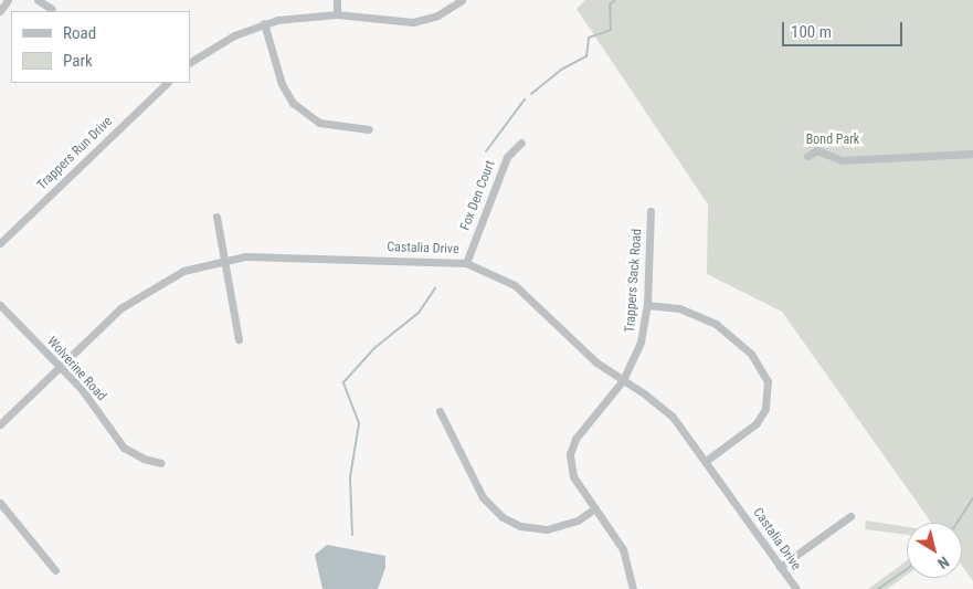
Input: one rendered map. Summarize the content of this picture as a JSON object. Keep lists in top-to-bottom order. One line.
{"streets":{"street":["Trappers Run Drive","Fox Den Court","Castalia Drive","Trappers Sack Road","Wolverine Road"]},"crossings":[["Fox Den Court","Castalia Drive"],["Castalia Drive","Trappers Sack Road"],["Castalia Drive","Wolverine Road"]],"parks":["Bond Park"],"legend":["Road","Park"],"scale_bar":"100 m","north":"bottom right"}
